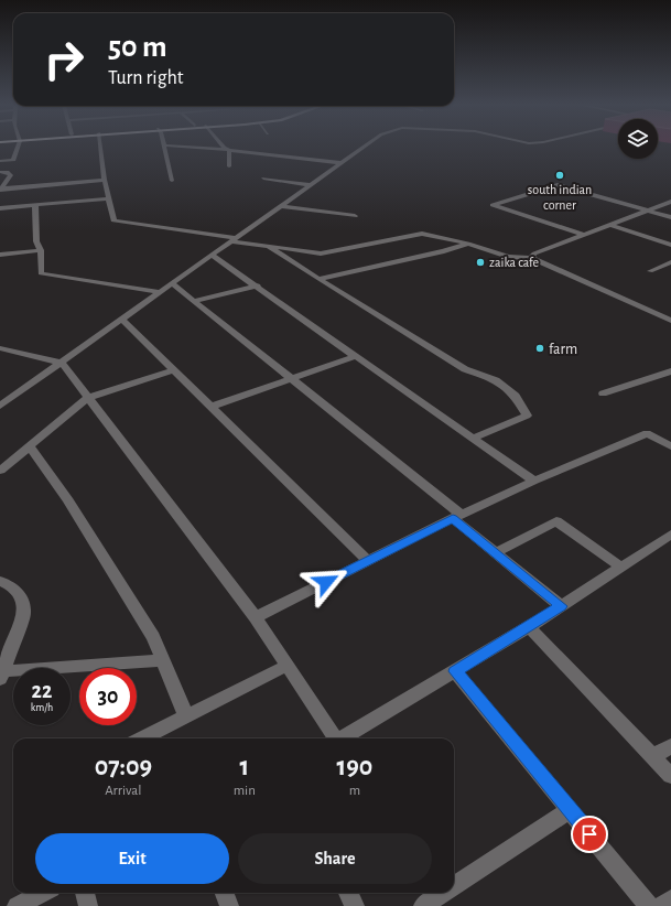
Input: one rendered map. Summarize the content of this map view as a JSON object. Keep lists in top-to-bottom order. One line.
{"places":["south indian corner","zaika cafe","farm"],"page":{"turn":["50 m","Turn right"],"speed":"22 km/h","limit":"30","eta":["07:09","Arrival","1","min","190","m"],"buttons":["Exit","Share"]}}
